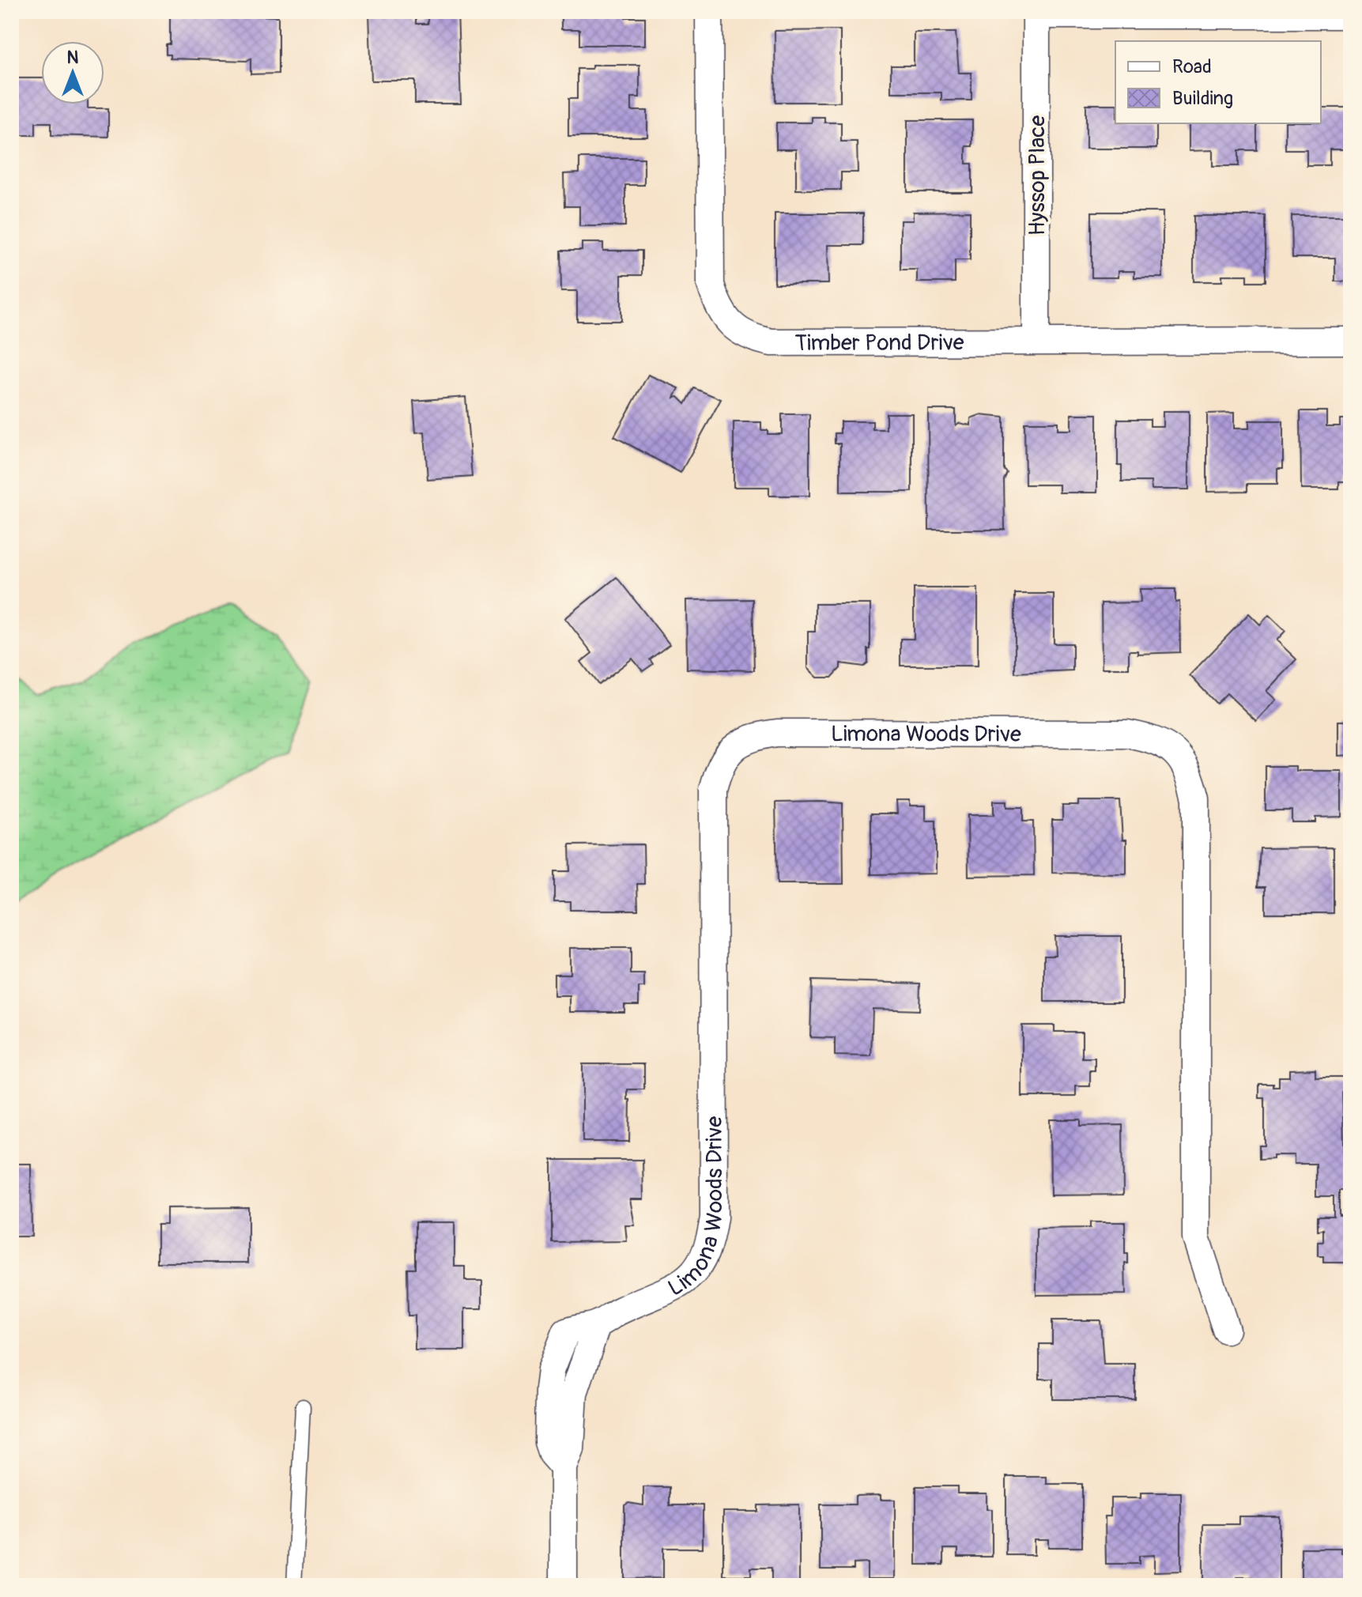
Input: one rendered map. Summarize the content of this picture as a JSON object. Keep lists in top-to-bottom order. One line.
{"streets":{"street":["Hyssop Place","Timber Pond Drive","Limona Woods Drive"]},"crossings":[["Hyssop Place","Timber Pond Drive"]],"legend":["Road","Building"],"north":"top"}
